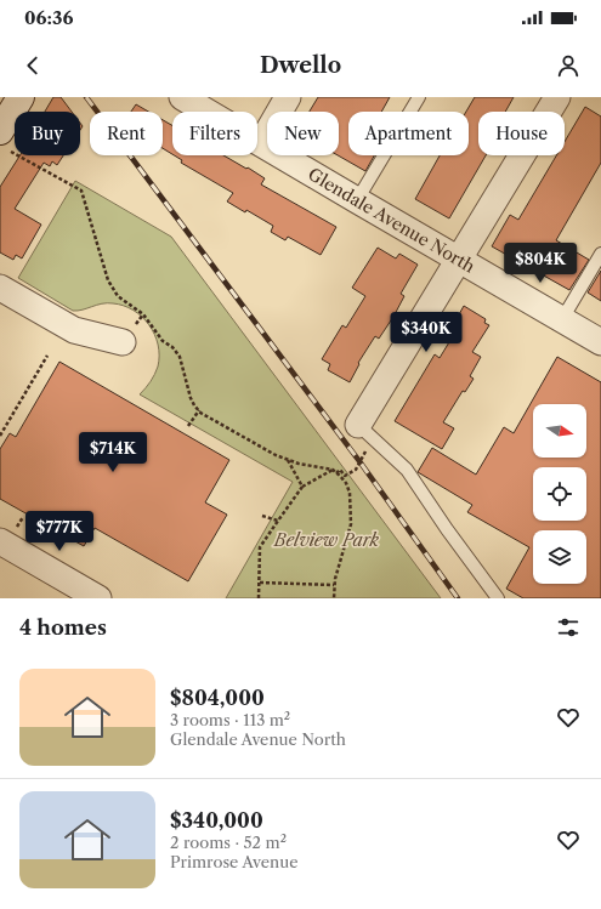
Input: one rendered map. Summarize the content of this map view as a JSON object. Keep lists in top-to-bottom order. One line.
{"streets":{"street":["Glendale Avenue North"]},"parks":["Belview Park"],"north":"right","page":{"status":"06:36","header":"Dwello","chip":["Buy","Rent","Filters","New","Apartment","House"],"price":["$804K","$340K","$714K","$777K"],"heading":"4 homes","list":[{"name":"$804,000","note":"3 rooms · 113 m² · Glendale Avenue North"},{"name":"$340,000","note":"2 rooms · 52 m² · Primrose Avenue"}]}}
